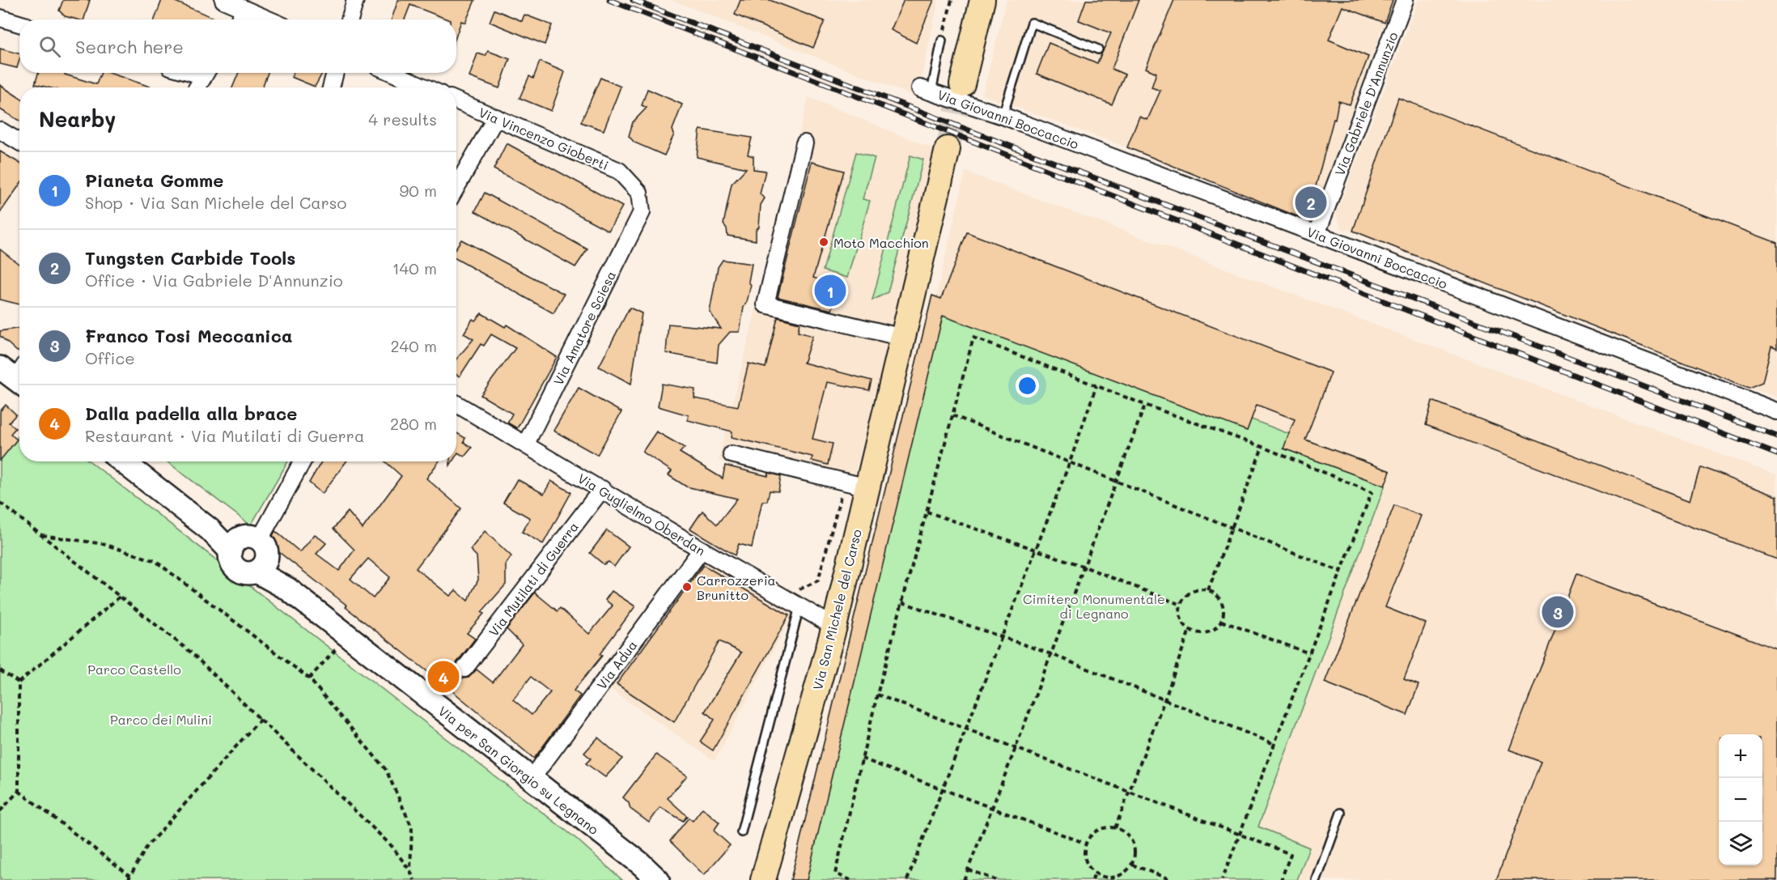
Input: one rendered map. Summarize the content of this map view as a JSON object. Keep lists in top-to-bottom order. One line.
{"streets":{"main road":["Via San Michele del Carso"],"street":["Via Gabriele D'Annunzio","Via Giovanni Boccaccio","Via Vincenzo Gioberti","Via Amatore Sciesa","Via Guglielmo Oberdan","Via Mutilati di Guerra","Via Adua","Via per San Giorgio su Legnano"]},"crossings":[["Via Gabriele D'Annunzio","Via Giovanni Boccaccio"],["Via Vincenzo Gioberti","Via Amatore Sciesa"],["Via Amatore Sciesa","Via Guglielmo Oberdan"],["Via Guglielmo Oberdan","Via Mutilati di Guerra"],["Via Guglielmo Oberdan","Via San Michele del Carso"],["Via Guglielmo Oberdan","Via Adua"],["Via Adua","Via per San Giorgio su Legnano"]],"parks":["Cimitero Monumentale di Legnano","Parco Castello","Parco dei Mulini"],"places":["Moto Macchion","Carrozzeria Brunitto"],"page":{"search":"Search here","heading":["Nearby","4 results"],"list":[{"mark":"1","name":"Pianeta Gomme","note":"Shop · Via San Michele del Carso","value":"90 m"},{"mark":"2","name":"Tungsten Carbide Tools","note":"Office · Via Gabriele D'Annunzio","value":"140 m"},{"mark":"3","name":"Franco Tosi Meccanica","note":"Office","value":"240 m"},{"mark":"4","name":"Dalla padella alla brace","note":"Restaurant · Via Mutilati di Guerra","value":"280 m"}],"pins":["2","1","3","4"],"map_buttons":["+","−"]}}
